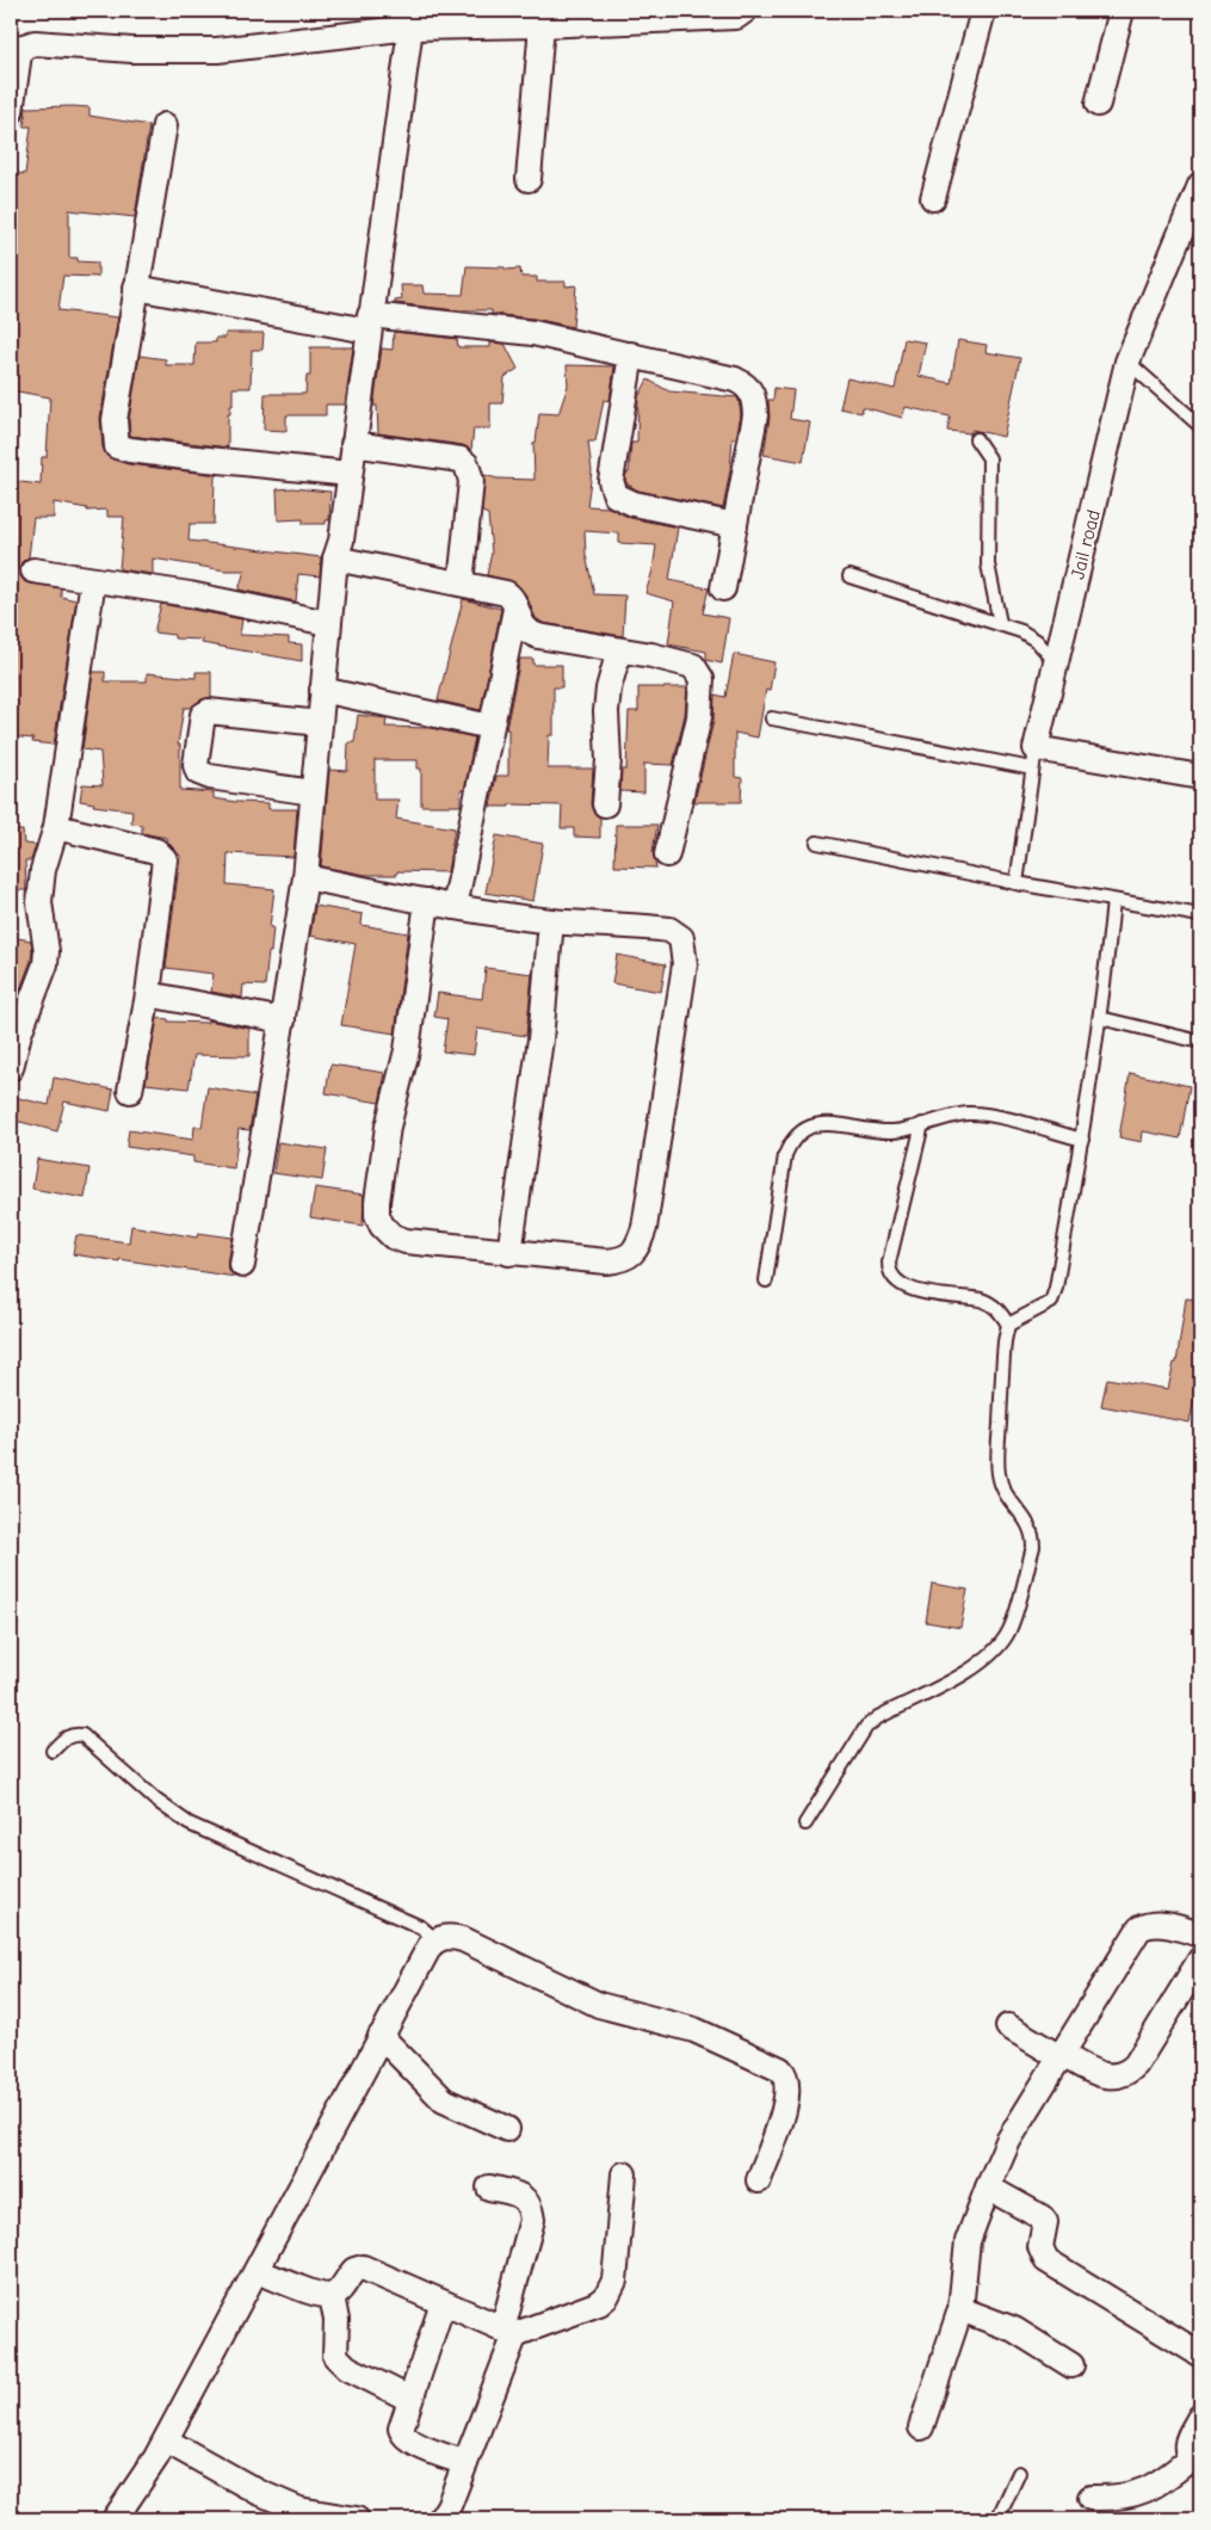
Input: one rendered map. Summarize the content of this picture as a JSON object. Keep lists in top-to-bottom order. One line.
{"streets":{"street":["Jail road"]}}
